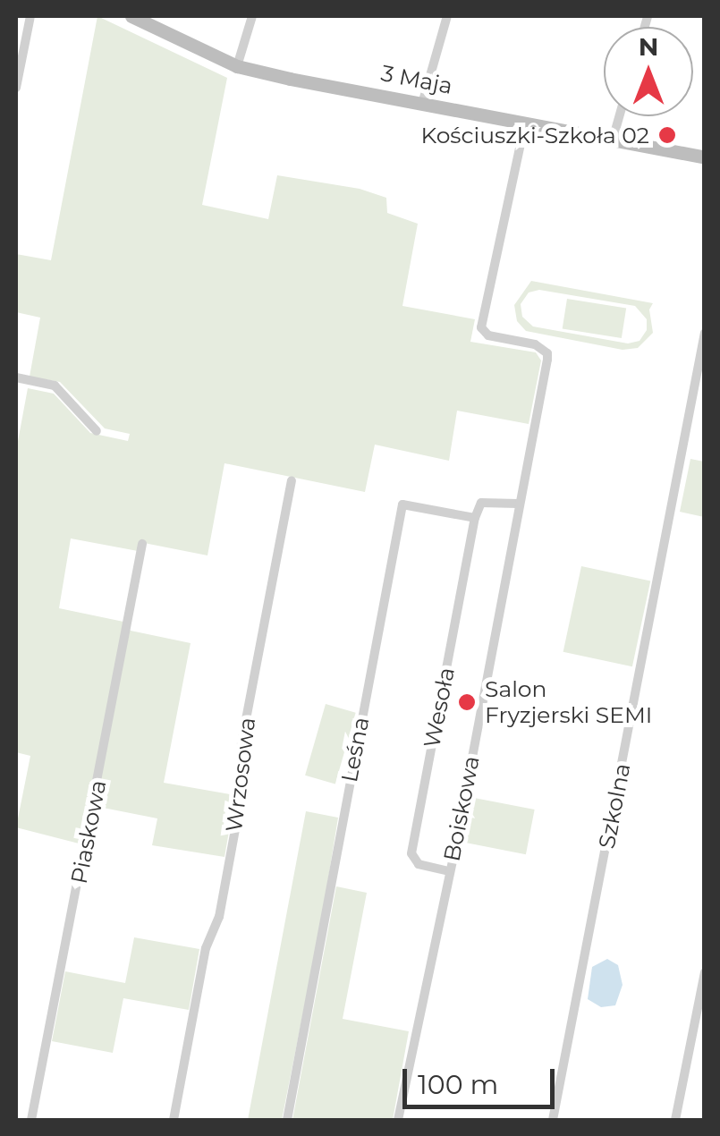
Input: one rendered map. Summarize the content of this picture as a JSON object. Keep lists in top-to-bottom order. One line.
{"streets":{"street":["3 Maja","Wesoła","Leśna","Wrzosowa","Szkolna","Boiskowa","Piaskowa"]},"crossings":[["3 Maja","Boiskowa"],["Wesoła","Leśna"],["Wesoła","Boiskowa"]],"places":["Kościuszki-Szkoła 02","Salon Fryzjerski SEMI"],"scale_bar":"100 m","north":"top"}
